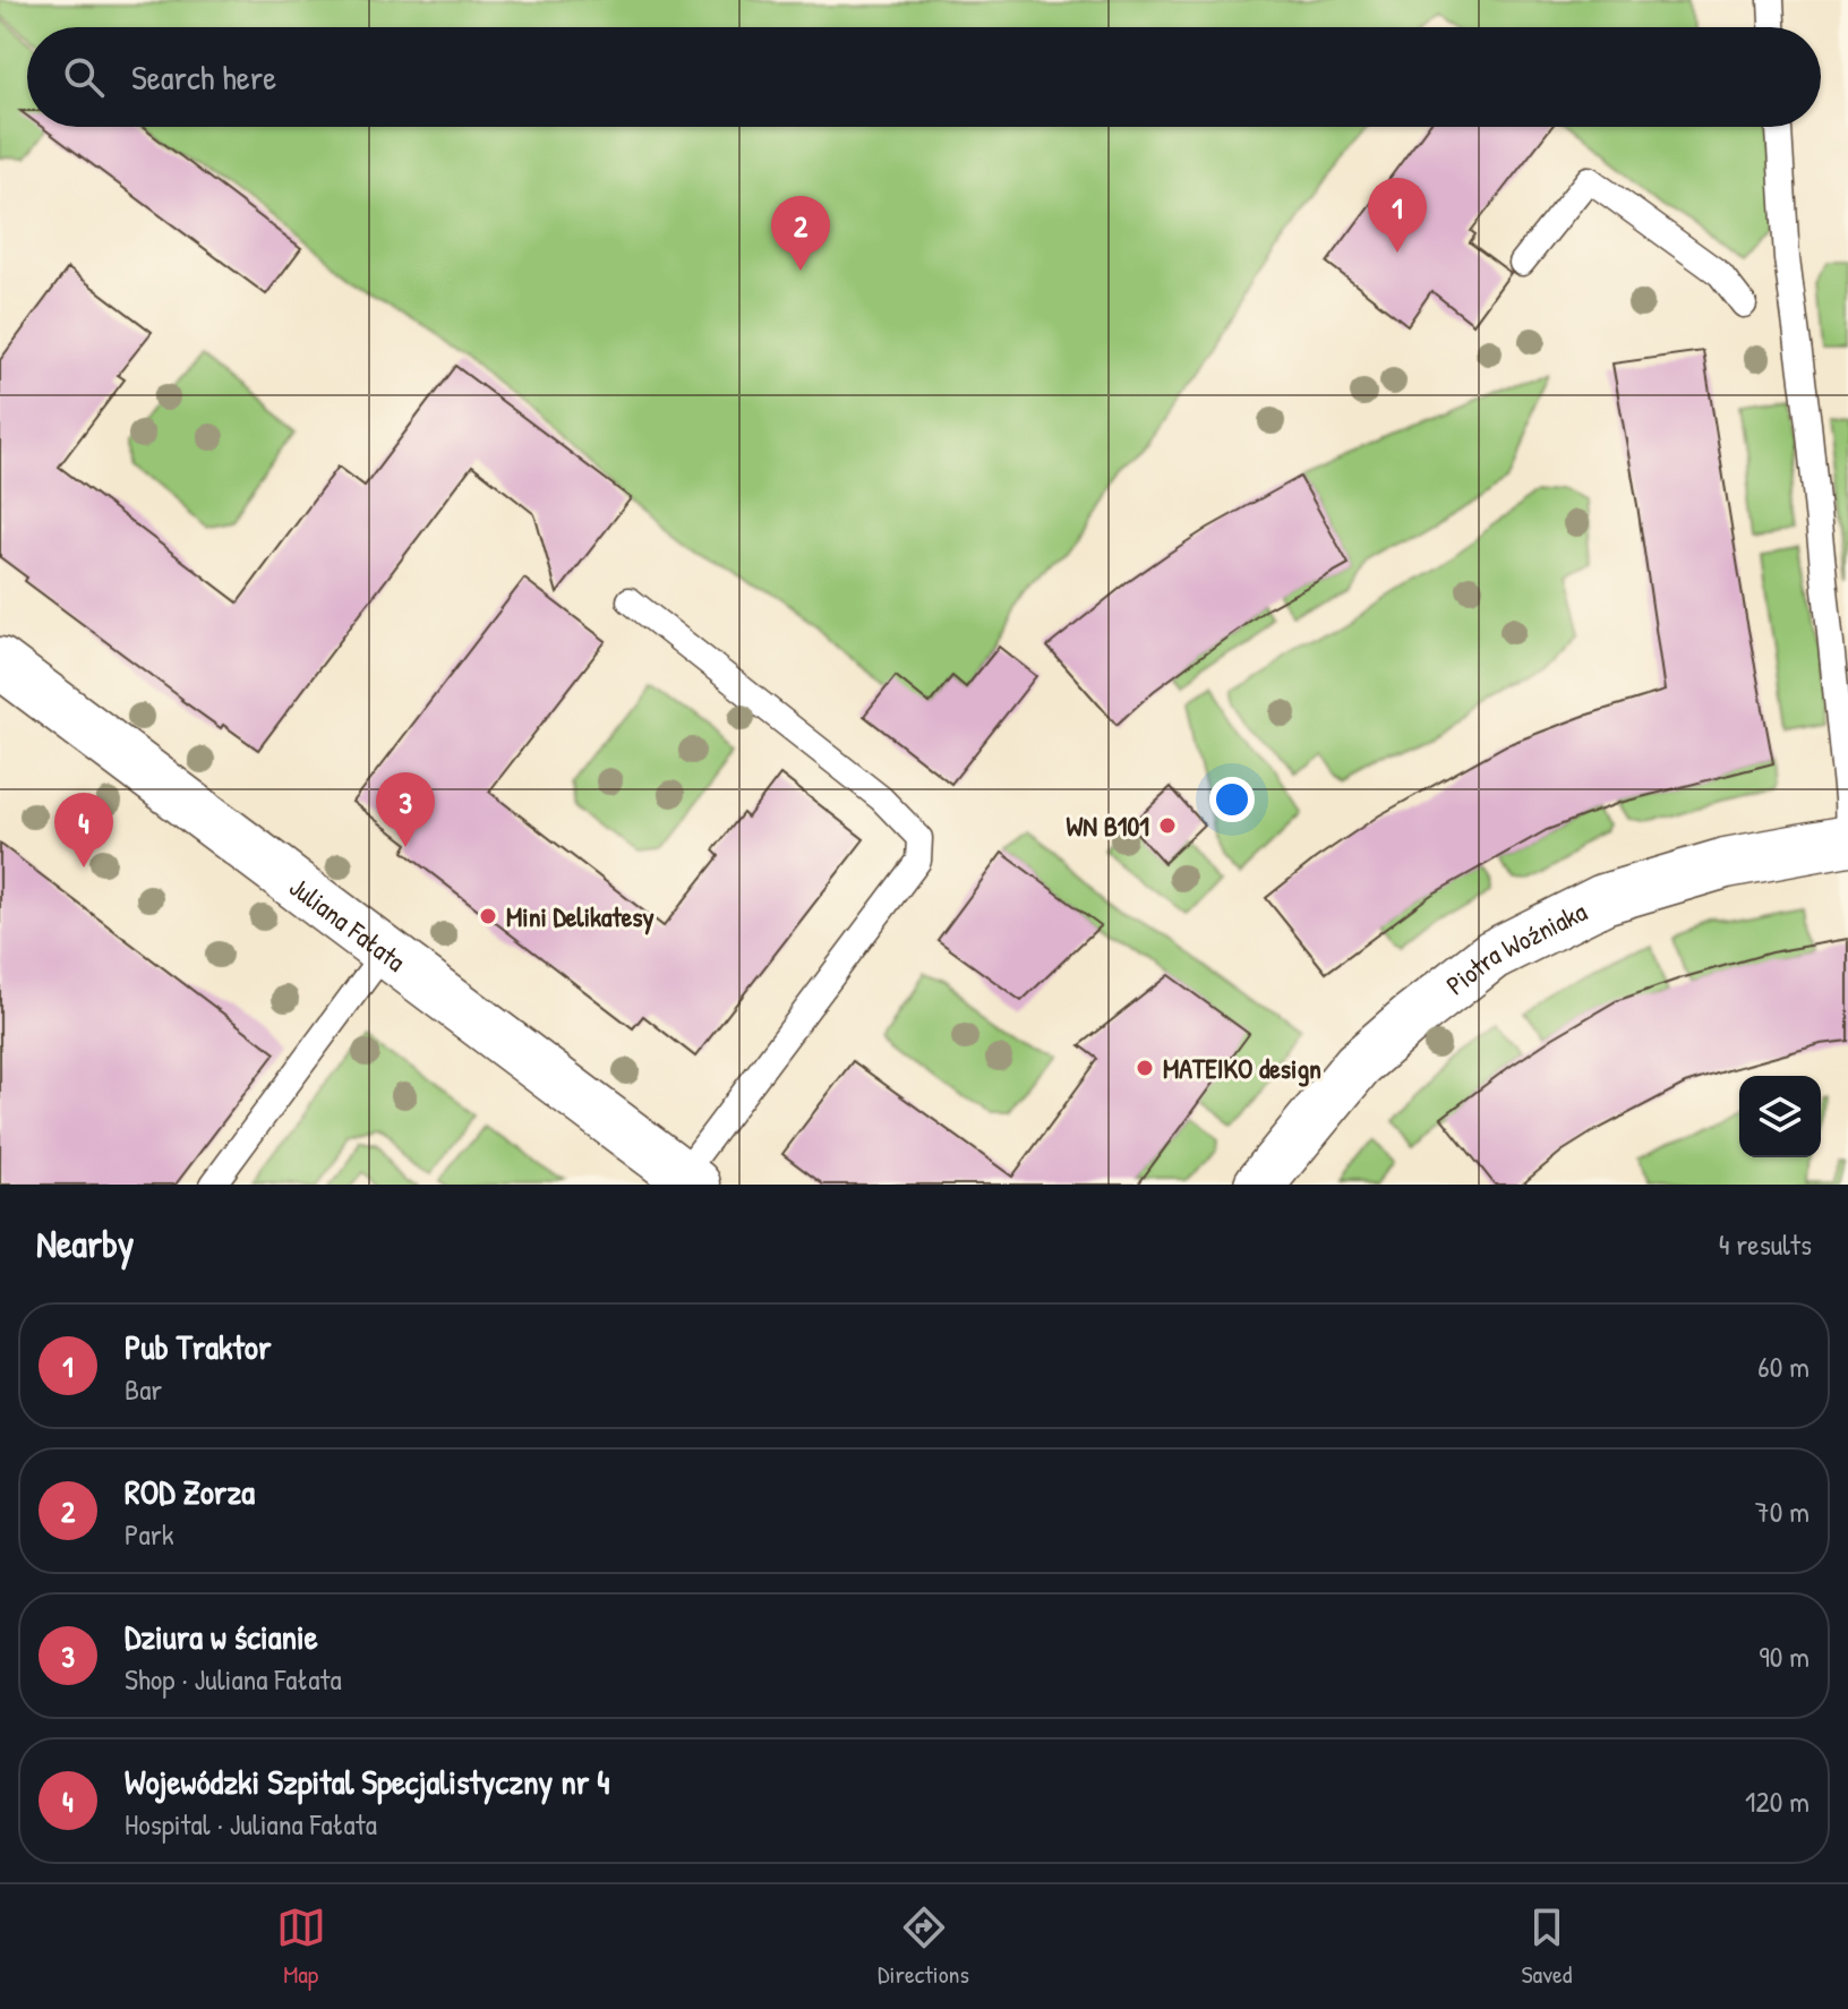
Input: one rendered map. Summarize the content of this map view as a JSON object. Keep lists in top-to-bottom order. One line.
{"streets":{"street":["Juliana Fałata","Piotra Woźniaka"]},"places":["WN B101","Mini Delikatesy","MATEIKO design"],"page":{"search":"Search here","pins":["1","2","3","4"],"heading":["Nearby","4 results"],"list":[{"mark":"1","name":"Pub Traktor","note":"Bar","value":"60 m"},{"mark":"2","name":"ROD Zorza","note":"Park","value":"70 m"},{"mark":"3","name":"Dziura w ścianie","note":"Shop · Juliana Fałata","value":"90 m"},{"mark":"4","name":"Wojewódzki Szpital Specjalistyczny nr 4","note":"Hospital · Juliana Fałata","value":"120 m"}],"nav":["Map","Directions","Saved"]}}
